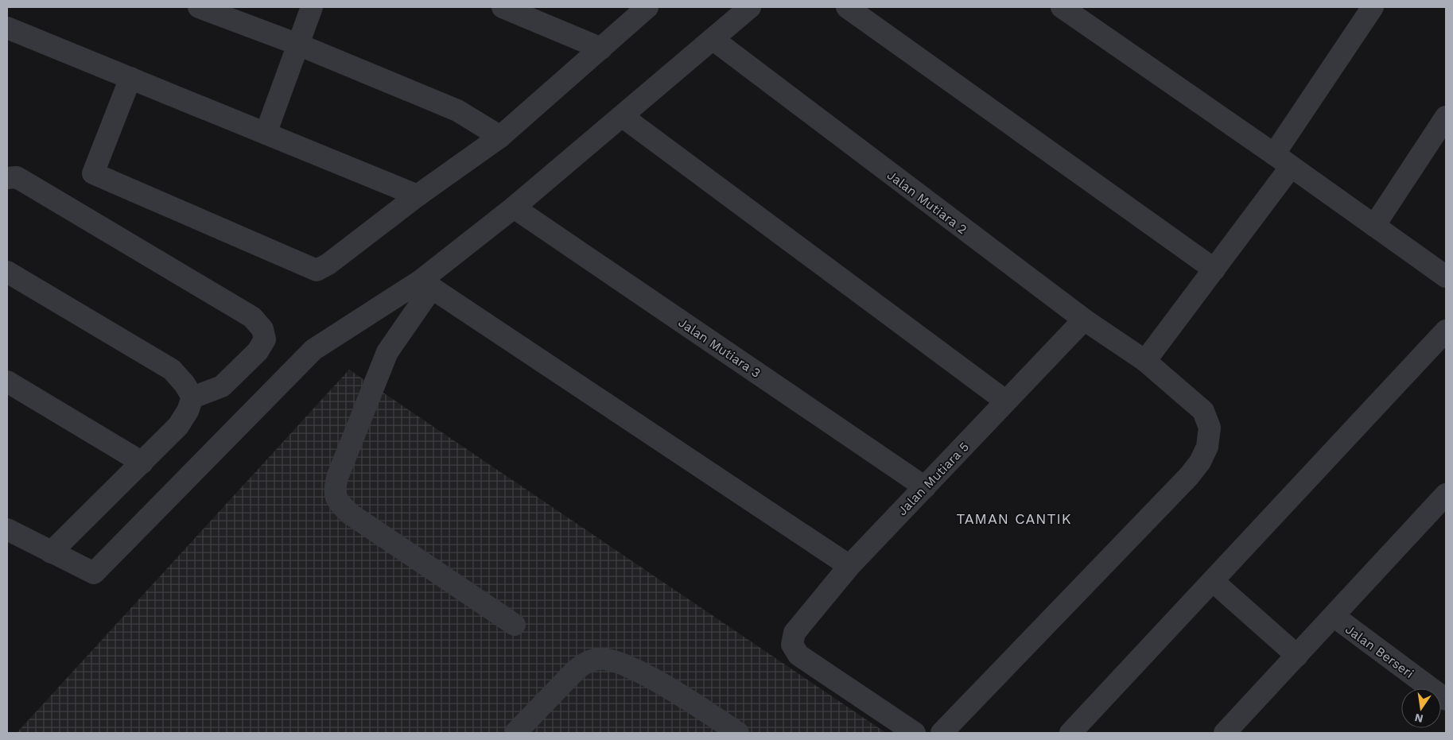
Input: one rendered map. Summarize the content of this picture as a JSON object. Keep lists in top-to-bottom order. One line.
{"streets":{"street":["Jalan Mutiara 2","Jalan Mutiara 3","Jalan Mutiara 5","Jalan Berseri"]},"crossings":[["Jalan Mutiara 2","Jalan Mutiara 5"],["Jalan Mutiara 3","Jalan Mutiara 5"]],"districts":["TAMAN CANTIK"],"north":"bottom"}
